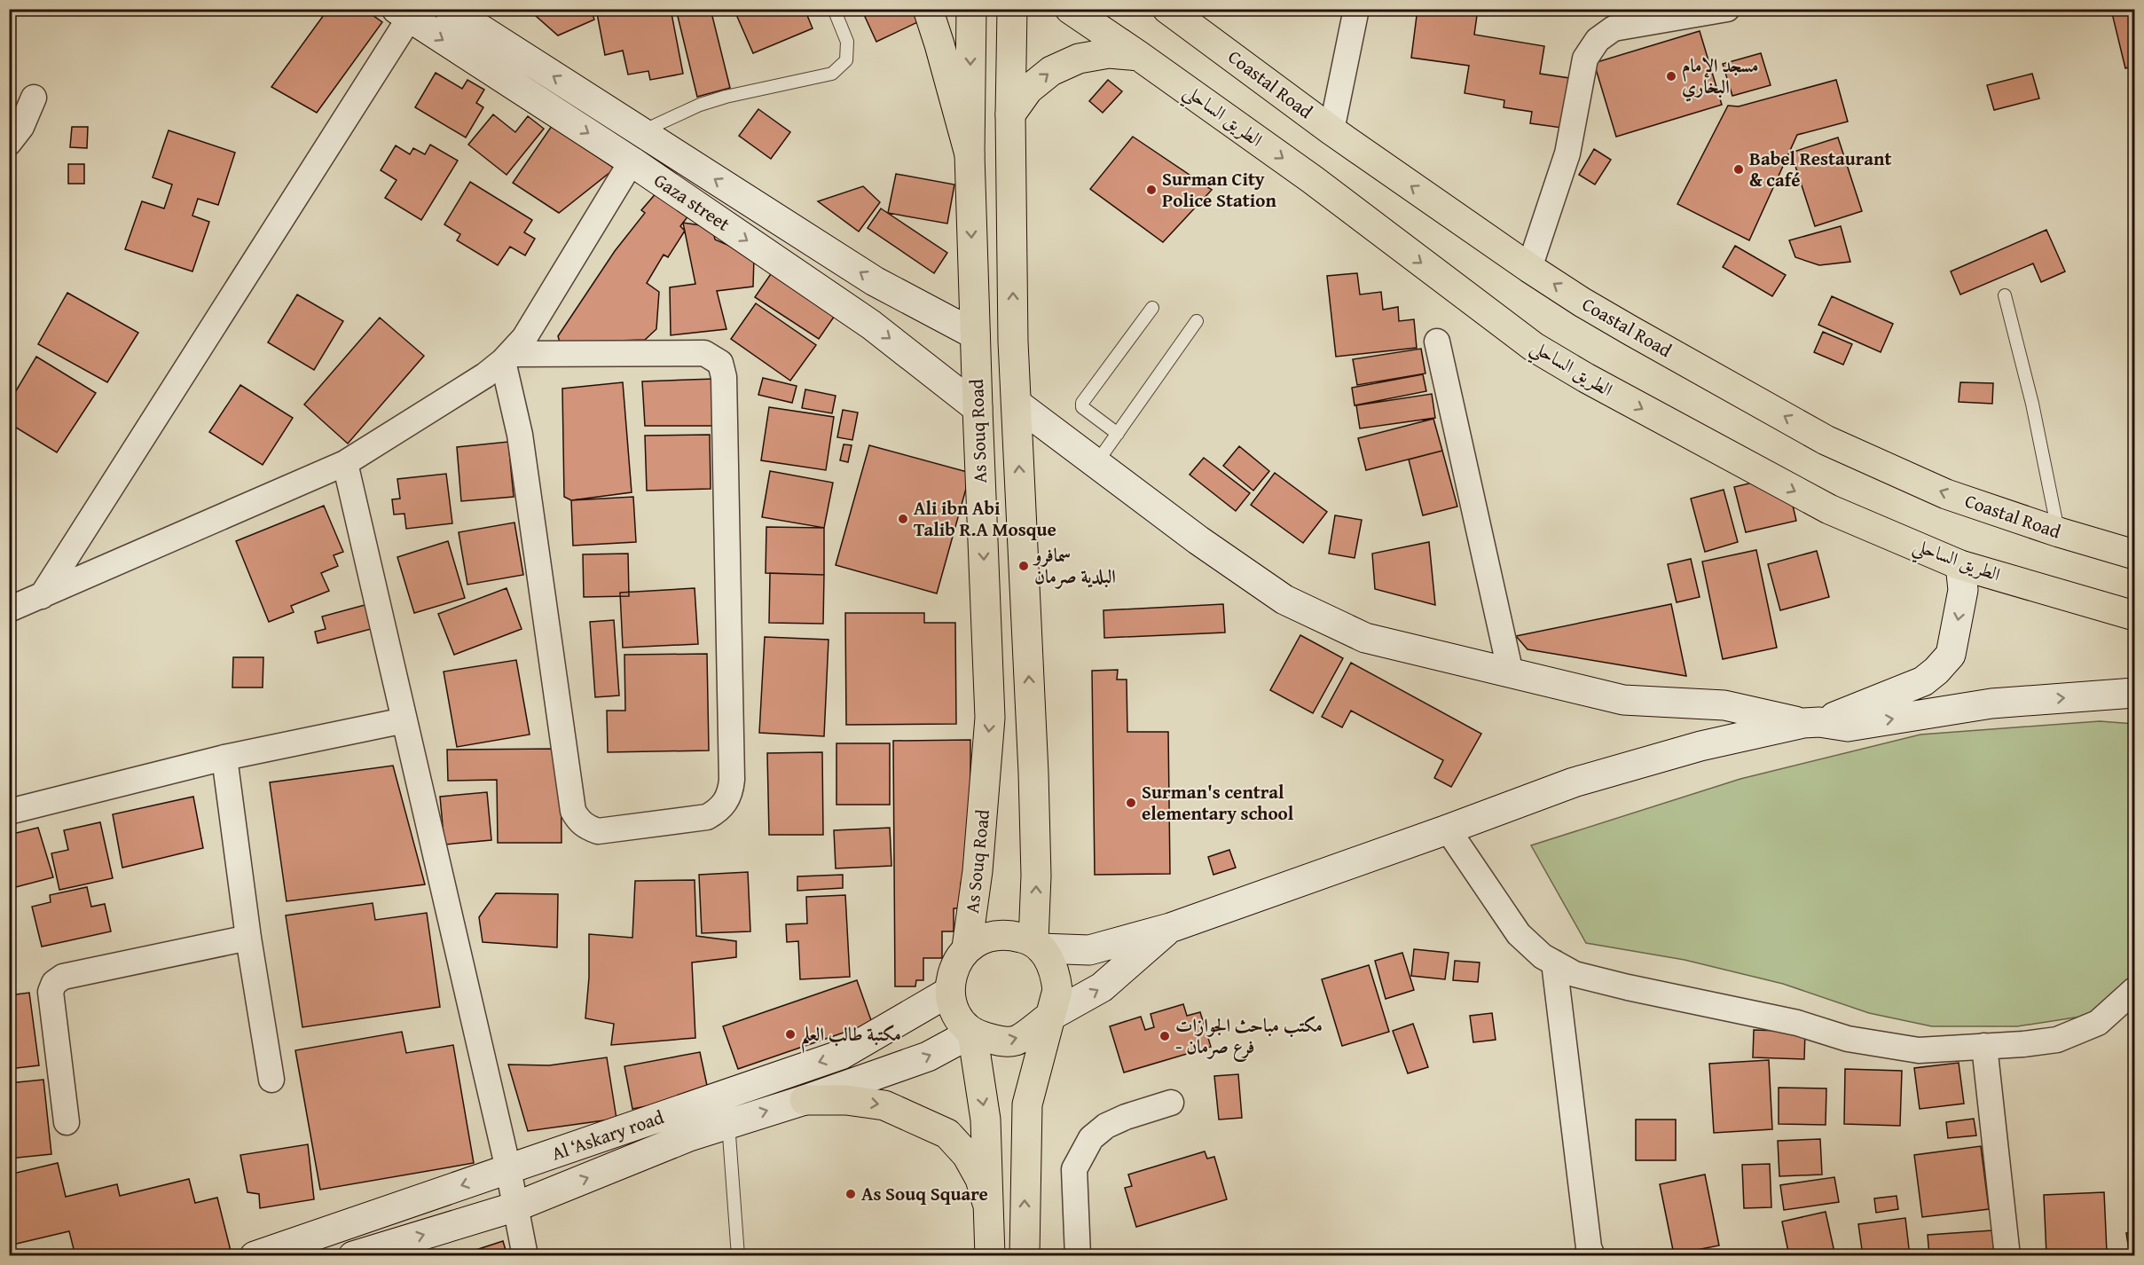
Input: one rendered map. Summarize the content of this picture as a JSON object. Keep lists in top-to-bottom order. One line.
{"streets":{"main road":["Coastal Road","الطريق الساحلي","As Souq Road"],"street":["Gaza street","Al ‘Askary road"]},"crossings":[["Gaza street","As Souq Road"],["As Souq Road","Al ‘Askary road"]],"one_way":["Coastal Road","الطريق الساحلي"],"places":["مسجد الإمام البخاري","Babel Restaurant & café","Surman City Police Station","Ali ibn Abi Talib R.A Mosque","سمافرو البلدية صرمان","Surman's central elementary school","مكتبة طالب العلم","مكتب مباحث الجوازات - فرع صرمان","As Souq Square"]}
